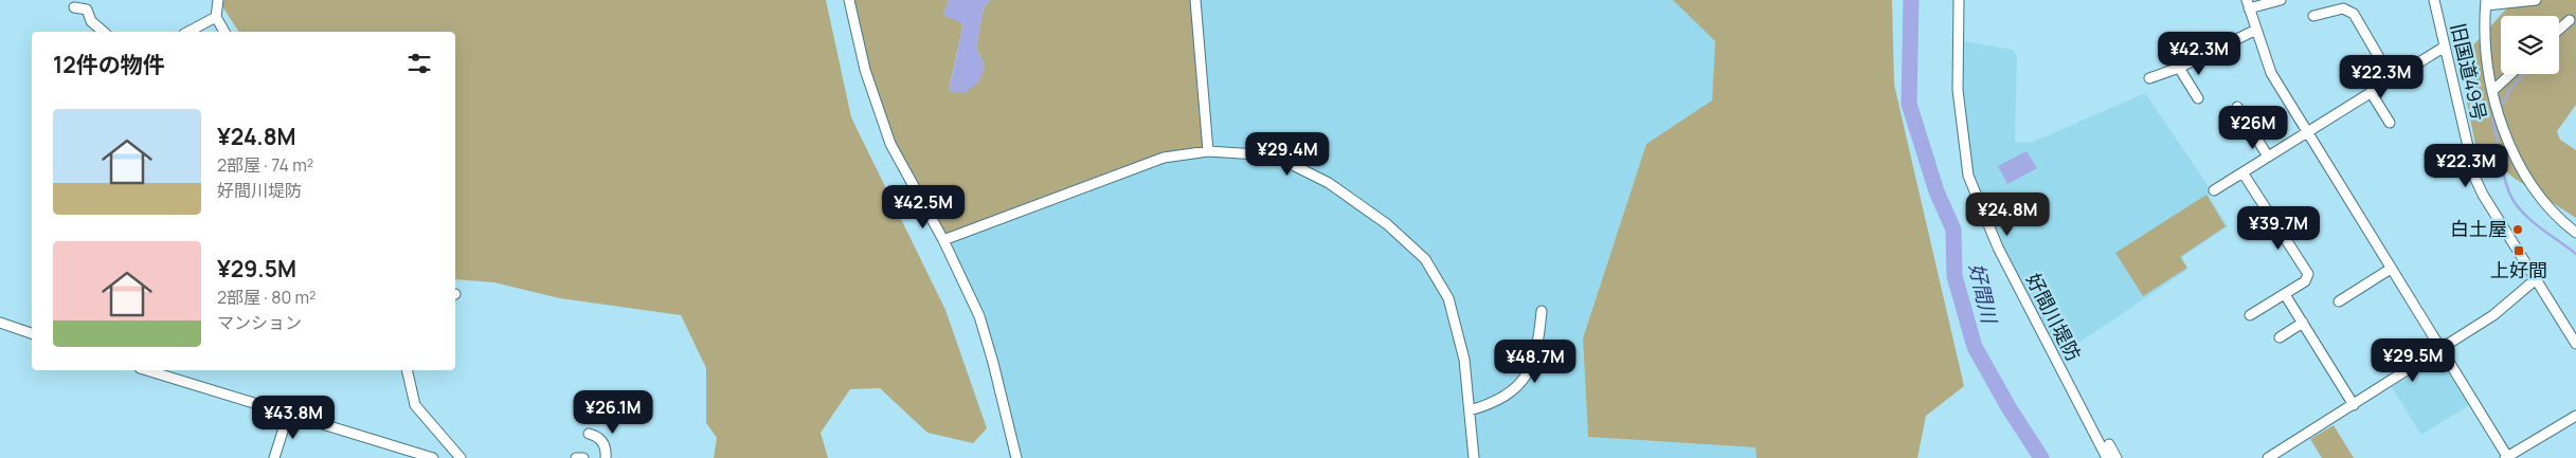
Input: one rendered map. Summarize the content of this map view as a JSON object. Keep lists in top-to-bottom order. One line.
{"streets":{"street":["旧国道49号","好間川堤防"]},"water":["好間川"],"places":{"other":["白土屋"],"transit":["上好間"]},"page":{"price":["¥42.3M","¥22.3M","¥26M","¥29.4M","¥22.3M","¥42.5M","¥24.8M","¥39.7M","¥29.5M","¥48.7M","¥26.1M","¥43.8M"],"heading":"12件の物件","list":[{"name":"¥24.8M","note":"2部屋 · 74 m² · 好間川堤防"},{"name":"¥29.5M","note":"2部屋 · 80 m² · マンション"}]}}
